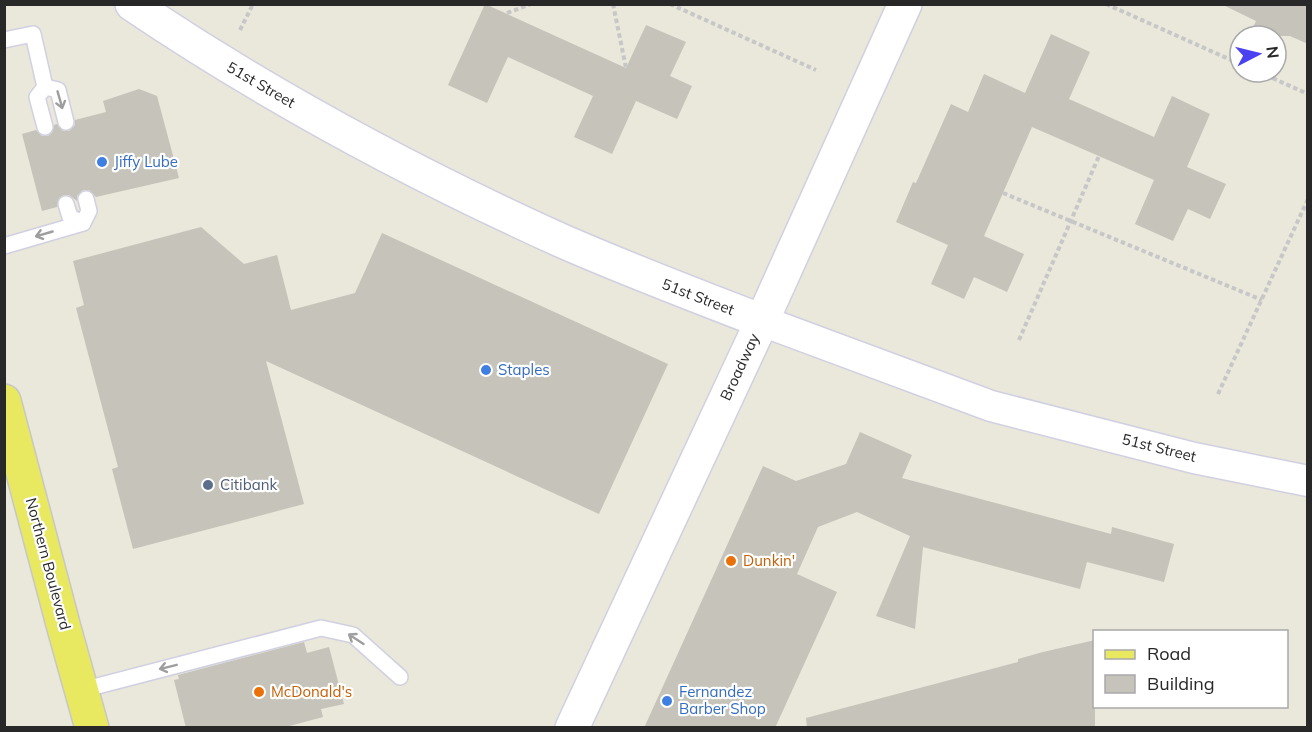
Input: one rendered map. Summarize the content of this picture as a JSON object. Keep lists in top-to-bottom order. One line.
{"streets":{"main road":["51st Street","Broadway","Northern Boulevard"]},"crossings":[["51st Street","Broadway"]],"places":["Jiffy Lube","Staples","Citibank","Dunkin'","McDonald's","Fernandez Barber Shop"],"legend":["Road","Building"],"north":"right"}
